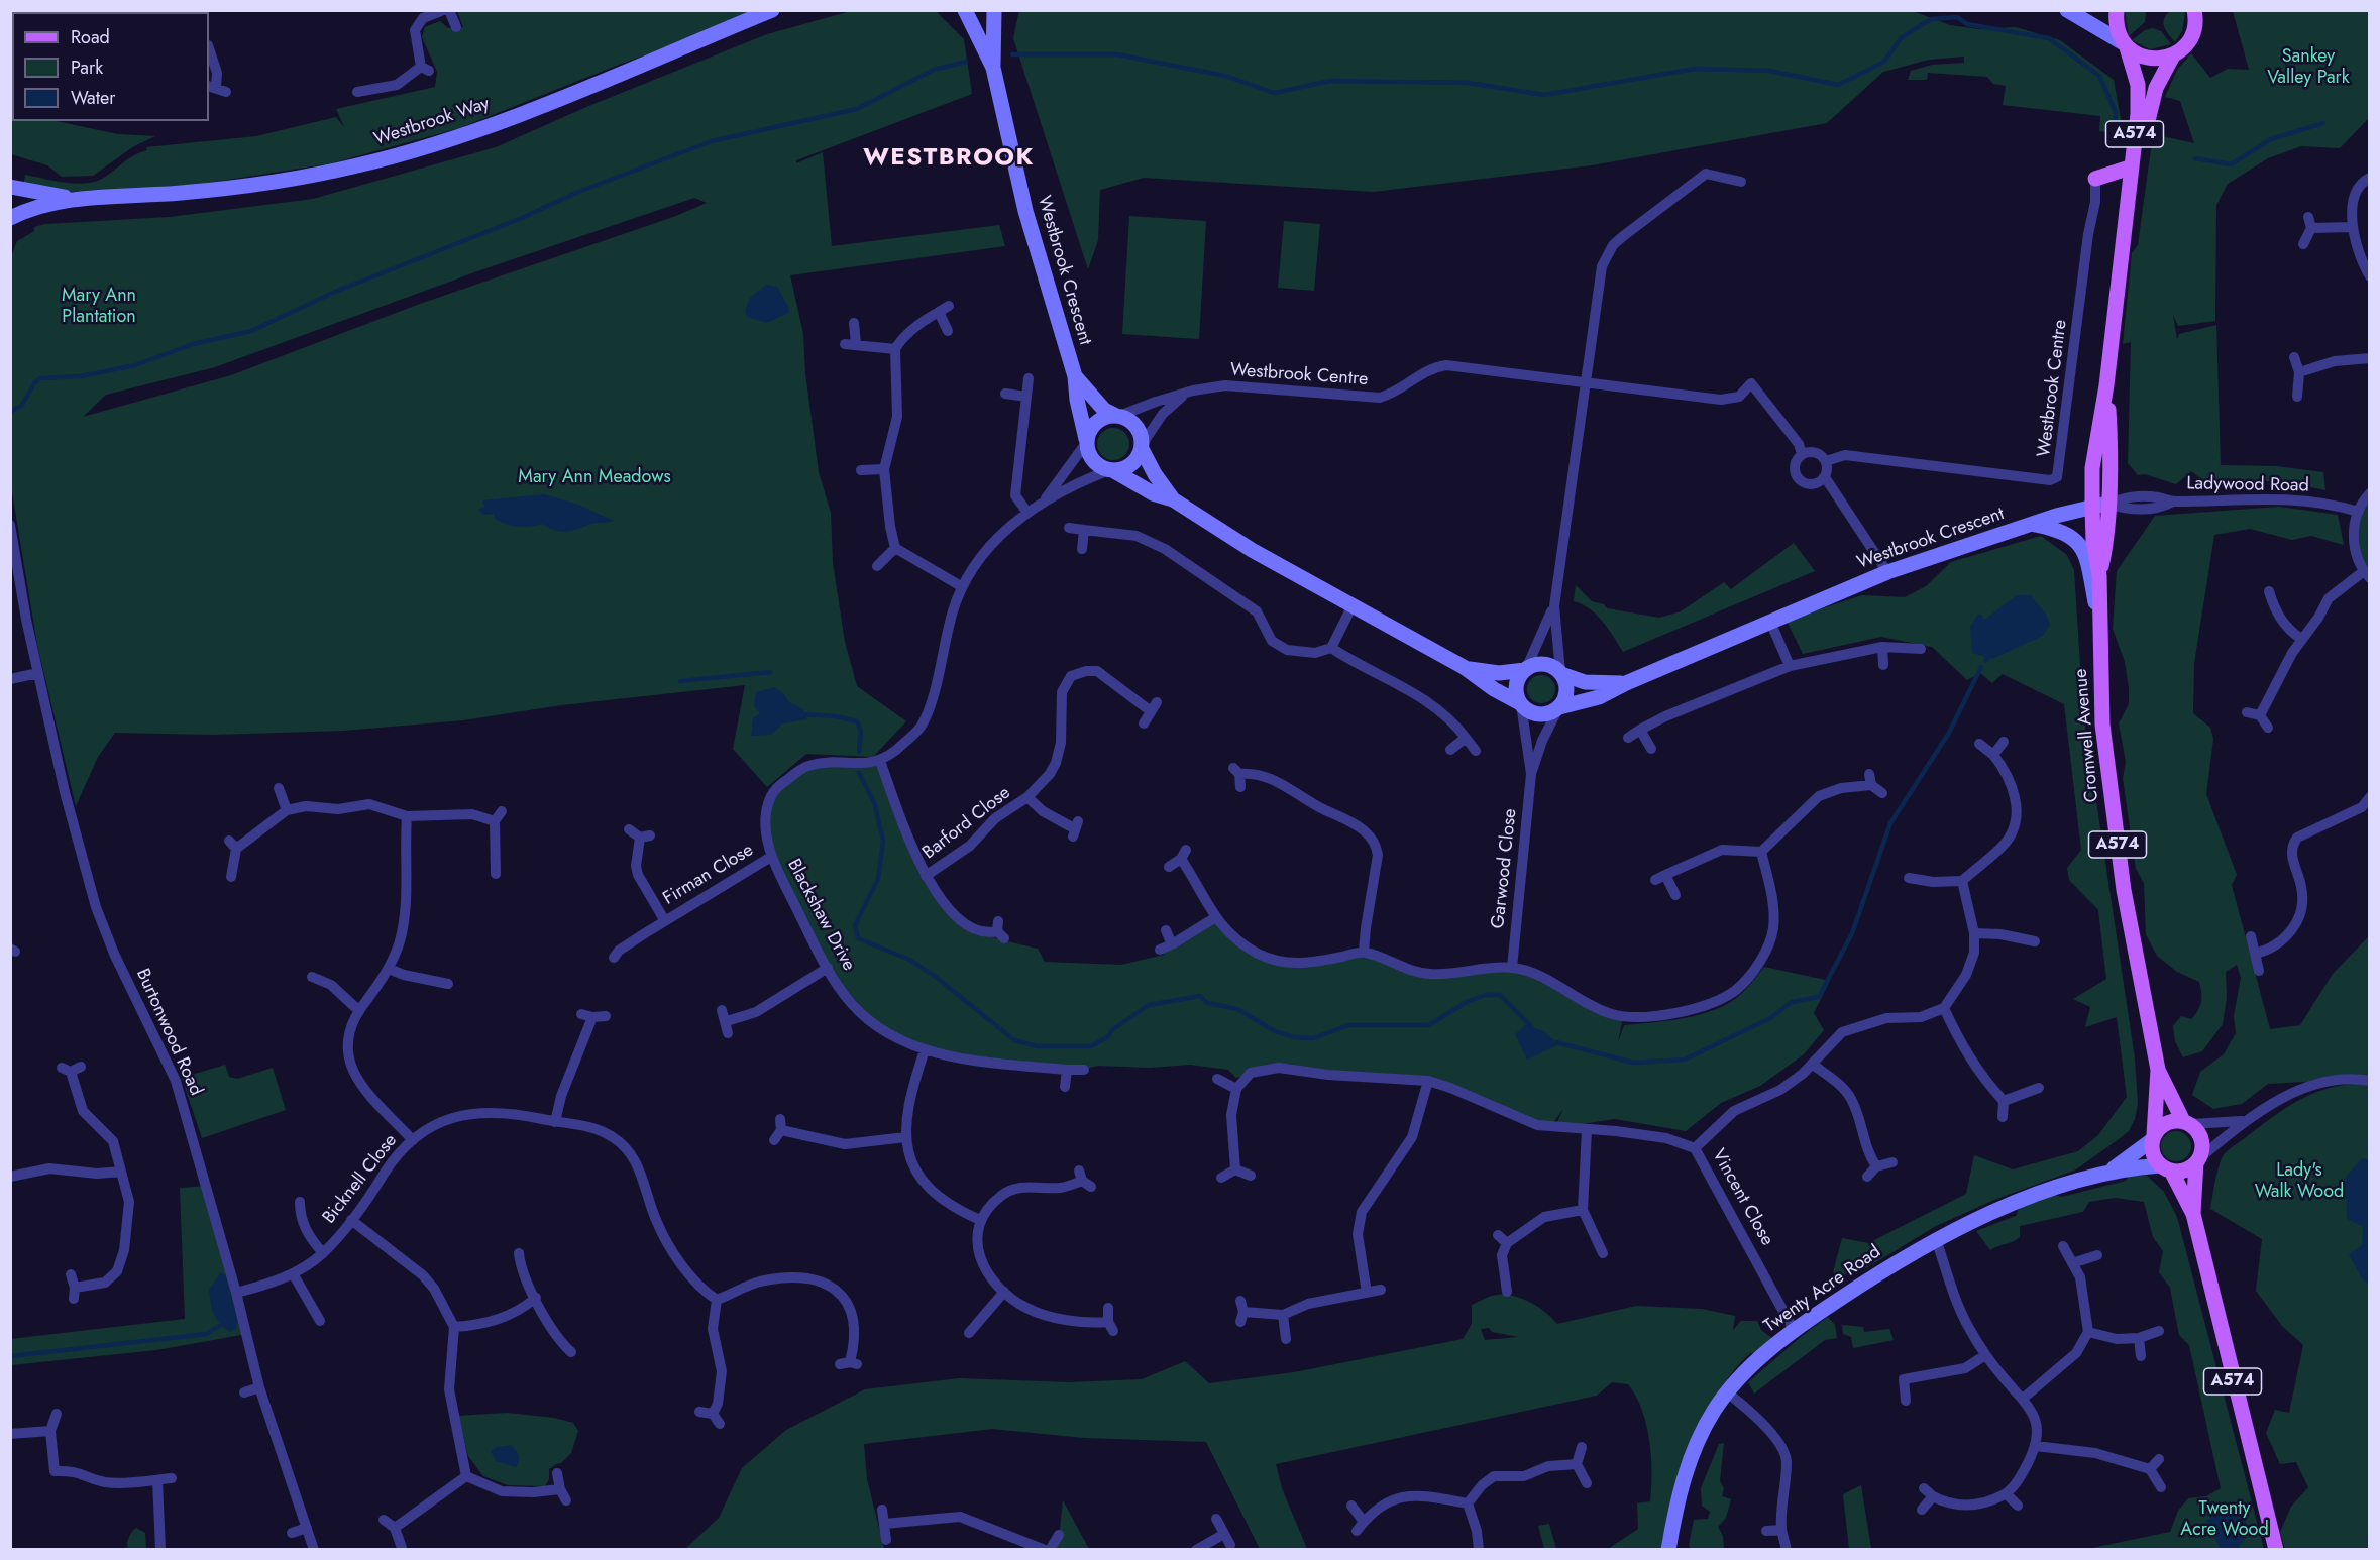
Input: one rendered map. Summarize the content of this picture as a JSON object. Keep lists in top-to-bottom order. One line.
{"streets":{"main road":["A574","Cromwell Avenue"],"street":["Westbrook Way","Westbrook Crescent","Westbrook Centre","Ladywood Road","Barford Close","Garwood Close","Firman Close","Blackshaw Drive","Burtonwood Road","Bicknell Close","Vincent Close","Twenty Acre Road"]},"crossings":[["A574","Cromwell Avenue"],["A574","Twenty Acre Road"],["Westbrook Crescent","Westbrook Centre"],["Westbrook Crescent","Ladywood Road"],["Westbrook Crescent","Cromwell Avenue"],["Westbrook Crescent","Garwood Close"],["Ladywood Road","Cromwell Avenue"],["Cromwell Avenue","Twenty Acre Road"],["Barford Close","Blackshaw Drive"],["Firman Close","Blackshaw Drive"],["Burtonwood Road","Bicknell Close"],["Vincent Close","Twenty Acre Road"]],"districts":["WESTBROOK"],"parks":["Sankey Valley Park","Mary Ann Plantation","Mary Ann Meadows","Lady's Walk Wood","Twenty Acre Wood"],"legend":["Road","Park","Water"]}
